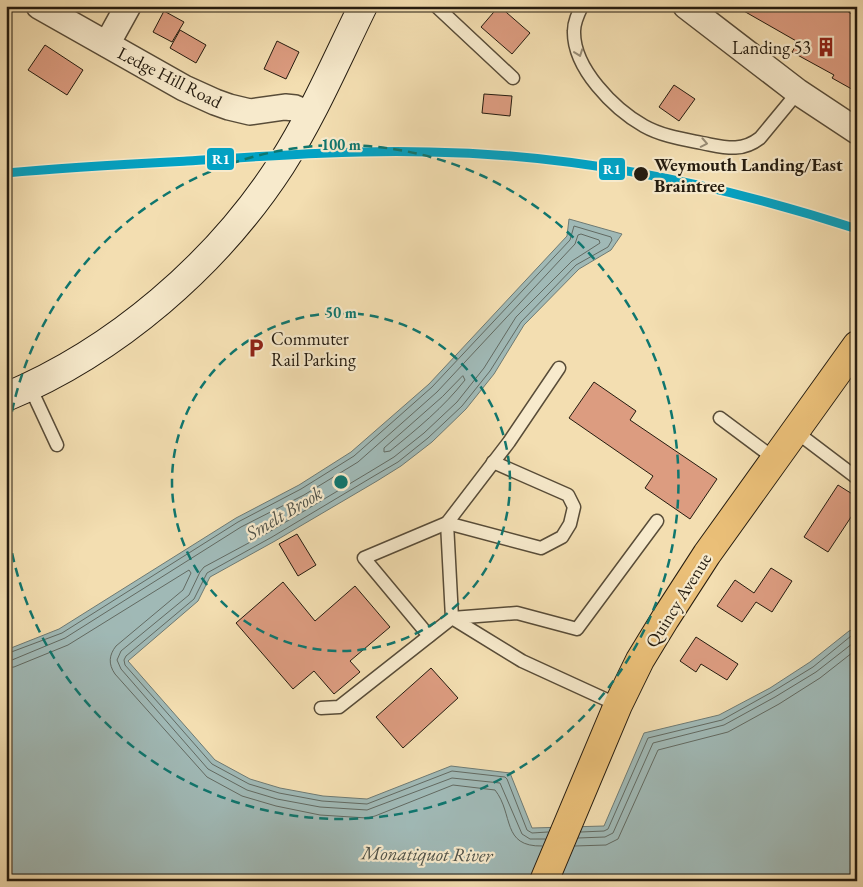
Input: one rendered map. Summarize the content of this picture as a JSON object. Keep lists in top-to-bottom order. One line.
{"streets":{"main road":["Quincy Avenue"],"street":["Ledge Hill Road"]},"water":["Smelt Brook","Monatiquot River"],"places":{"building":["Landing 53"],"other":["Weymouth Landing/East Braintree"],"parking":["Commuter Rail Parking"]},"lines":["transit line R1"],"rings":["100 m","50 m"]}
